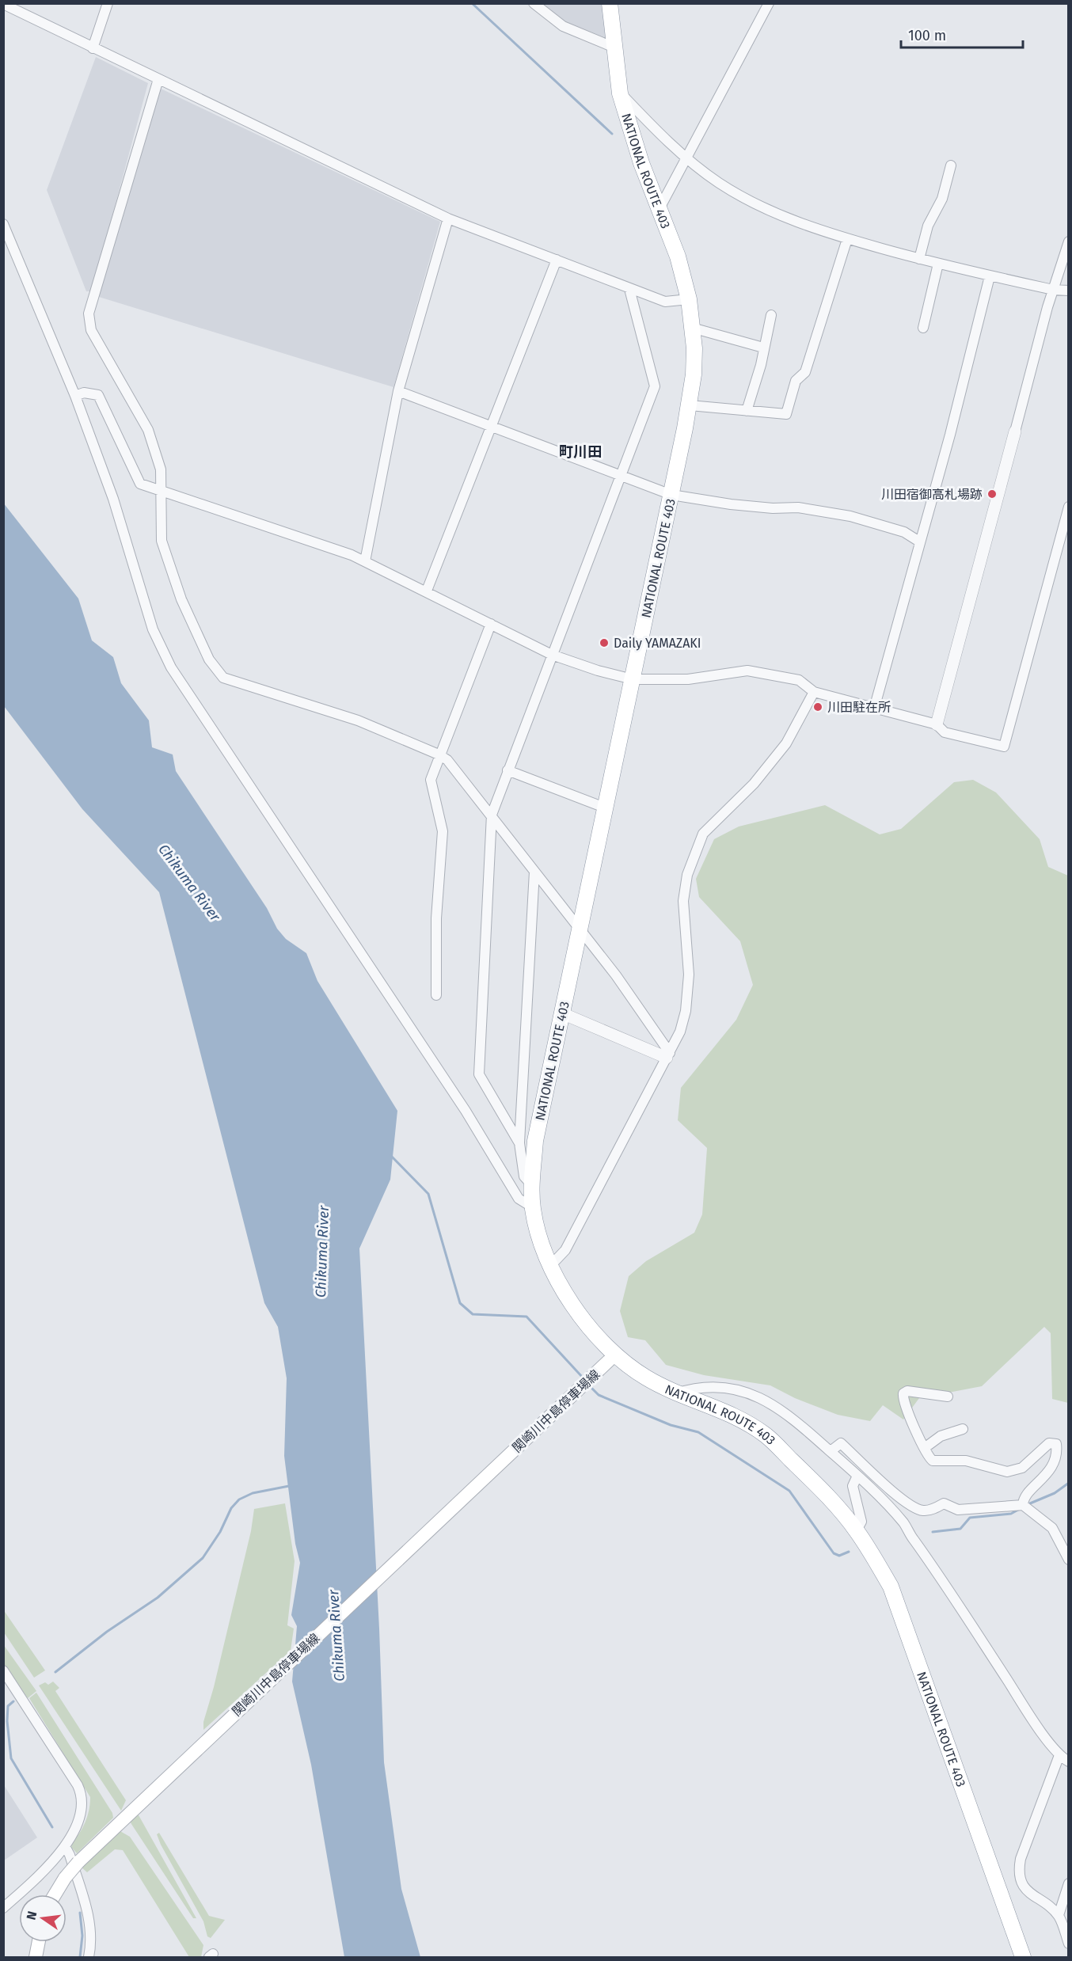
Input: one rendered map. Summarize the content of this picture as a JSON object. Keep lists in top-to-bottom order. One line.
{"streets":{"highway":["NATIONAL ROUTE 403"],"main road":["関崎川中島停車場線"]},"crossings":[["NATIONAL ROUTE 403","関崎川中島停車場線"]],"districts":["町川田"],"water":["Chikuma River"],"places":["川田宿御高札場跡","Daily YAMAZAKI","川田駐在所"],"scale_bar":"100 m","north":"left"}
